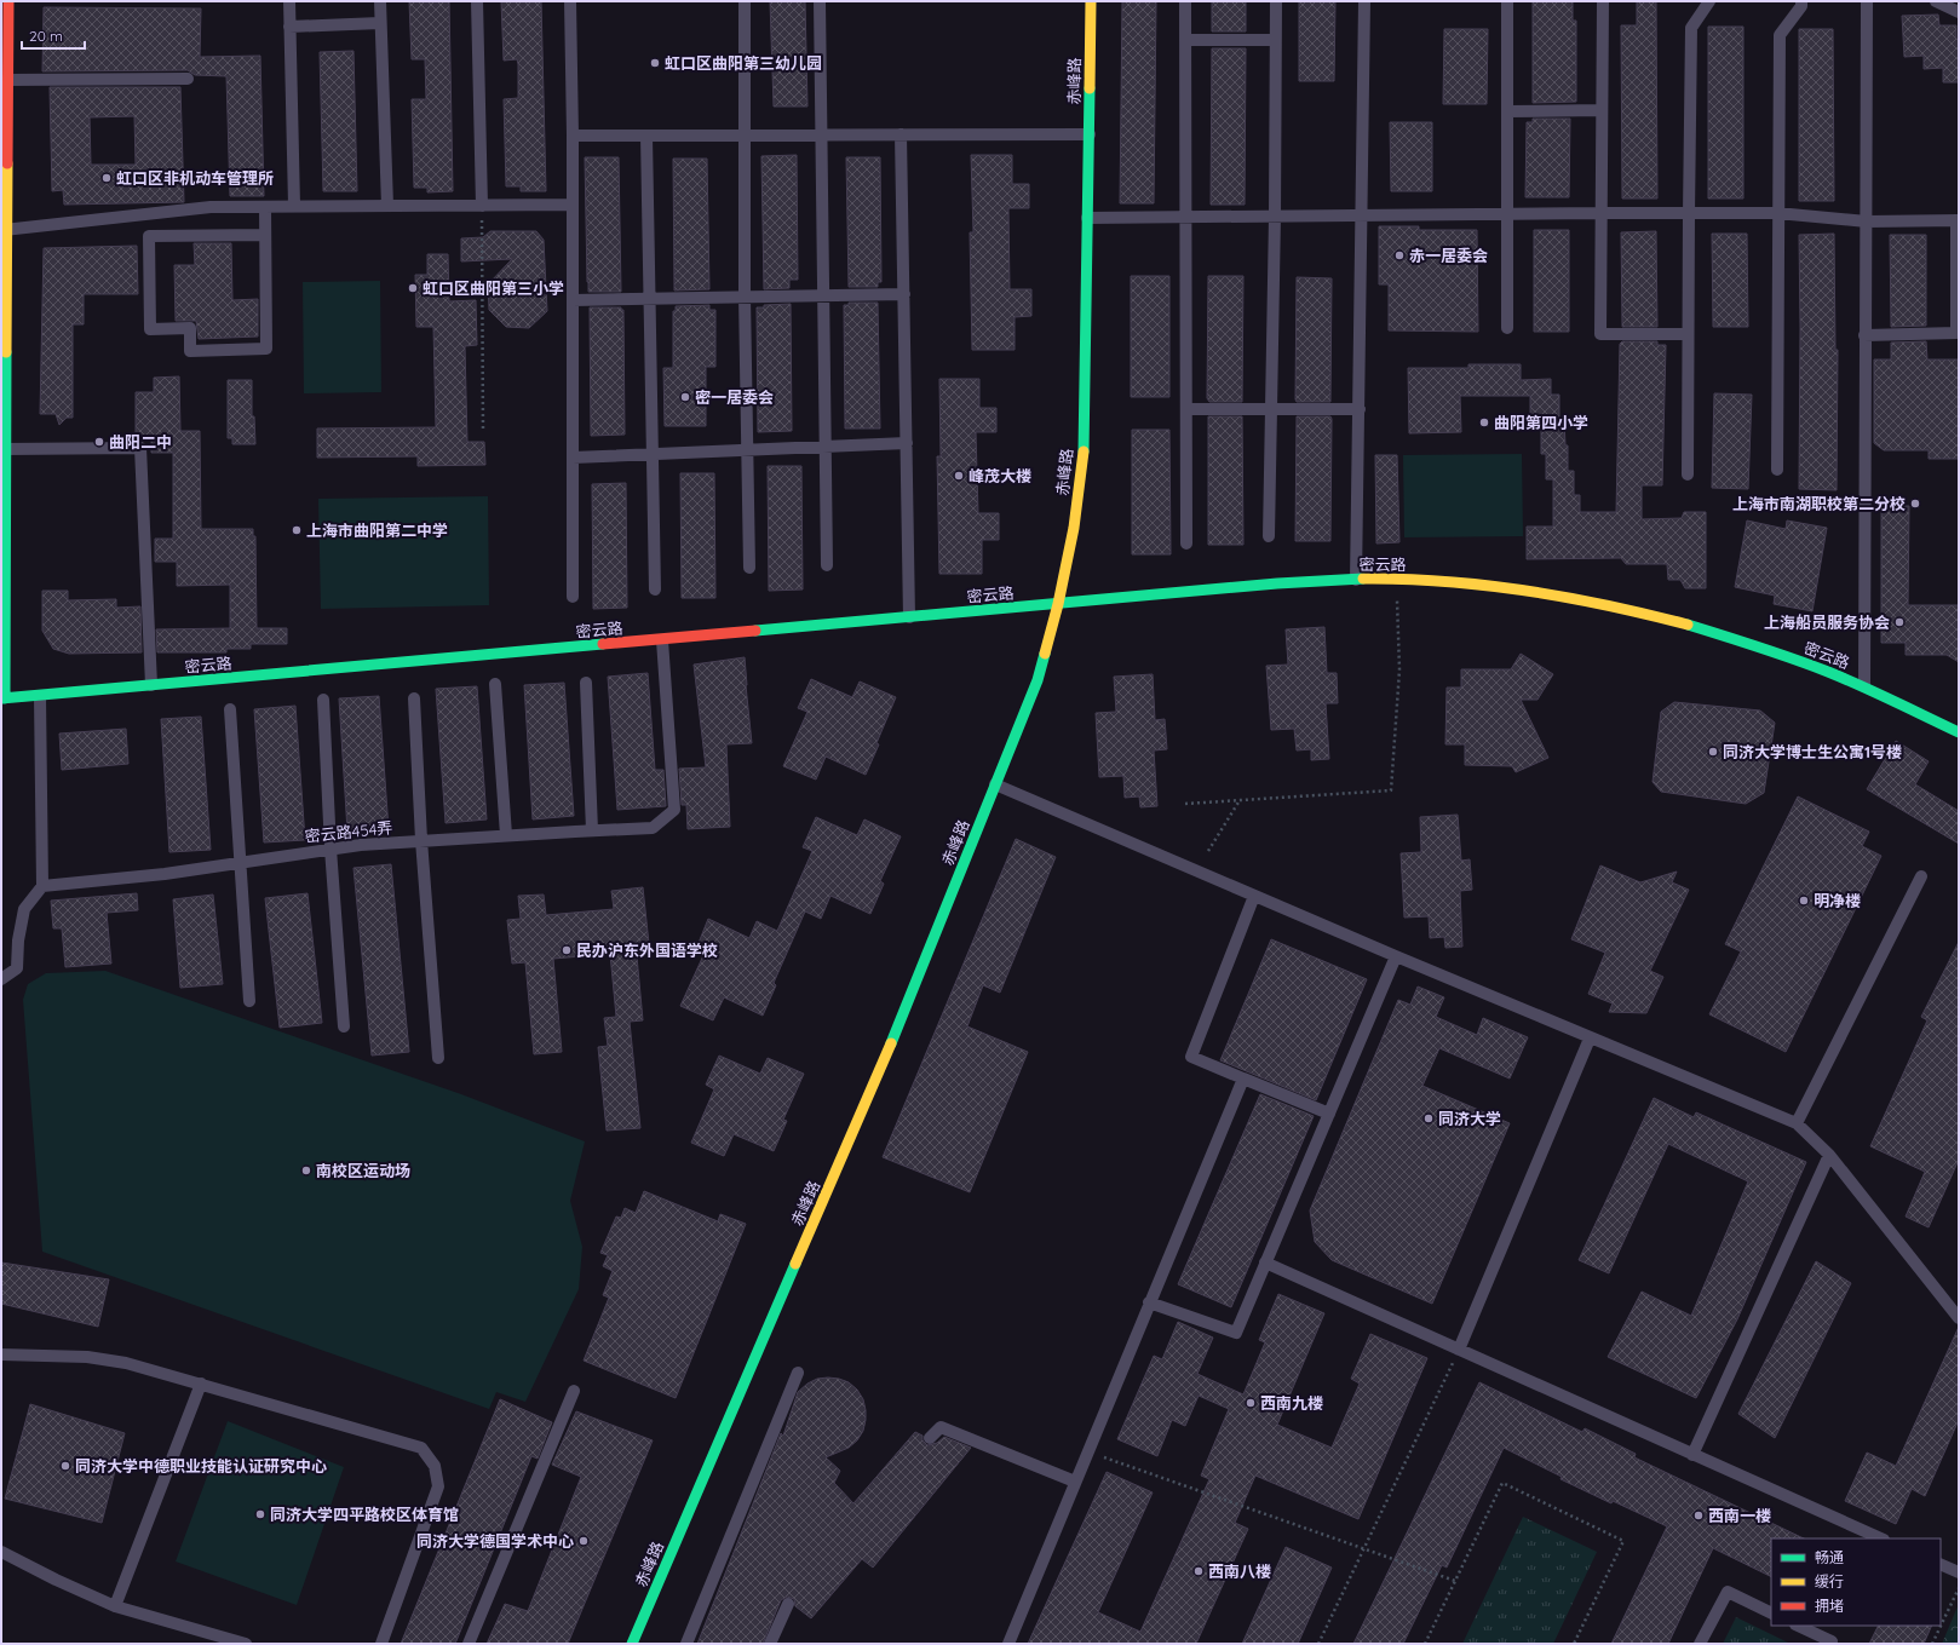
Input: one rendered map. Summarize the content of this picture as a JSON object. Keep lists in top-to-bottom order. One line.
{"streets":{"street":["赤峰路","密云路"],"lane":["密云路454弄"]},"crossings":[["赤峰路","密云路"],["密云路","密云路454弄"]],"places":["虹口区曲阳第三幼儿园","虹口区非机动车管理所","赤一居委会","虹口区曲阳第三小学","密一居委会","曲阳第四小学","曲阳二中","峰茂大楼","上海市南湖职校第二分校","上海市曲阳第二中学","上海船员服务协会","同济大学博士生公寓1号楼","明净楼","民办沪东外国语学校","同济大学","南校区运动场","西南九楼","同济大学中德职业技能认证研究中心","同济大学四平路校区体育馆","西南一楼","同济大学德国学术中心","西南八楼"],"legend":["畅通","缓行","拥堵"],"scale_bar":"20 m"}
